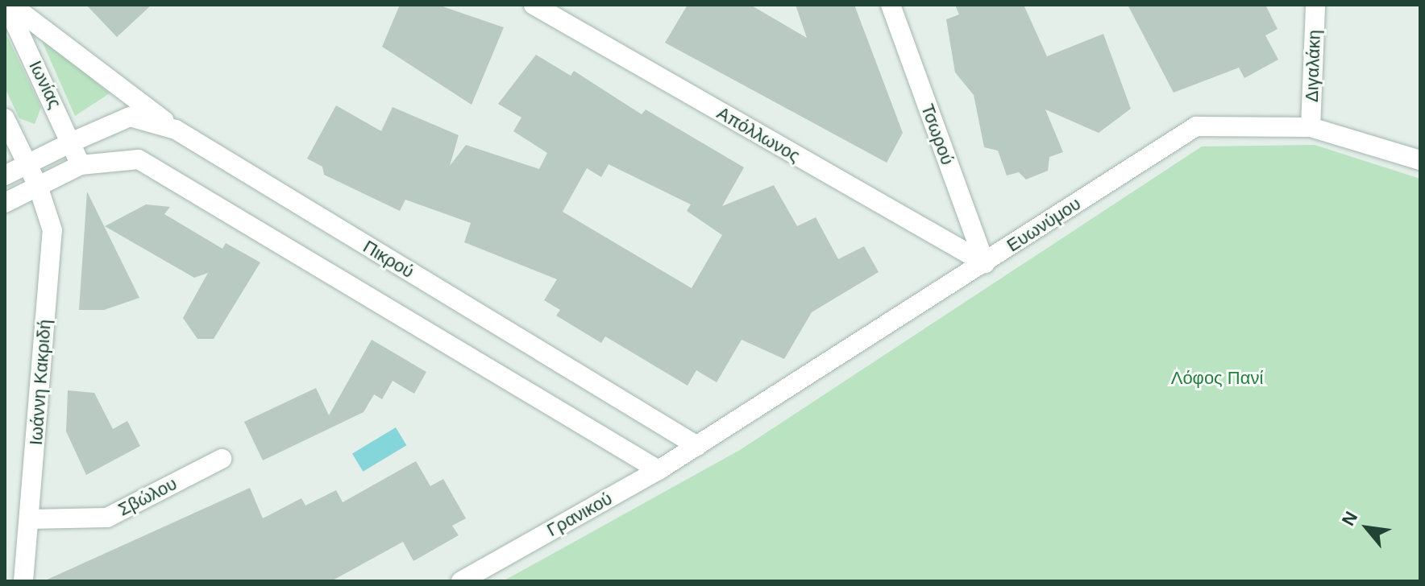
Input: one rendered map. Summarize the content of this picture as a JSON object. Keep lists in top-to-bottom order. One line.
{"streets":{"street":["Διγαλάκη","Ιωνίας","Απόλλωνος","Τσωρού","Ευωνύμου","Πικρού","Ιωάννη Κακριδή","Σβώλου","Γρανικού"]},"crossings":[["Διγαλάκη","Ευωνύμου"],["Ιωνίας","Πικρού"],["Απόλλωνος","Τσωρού"],["Απόλλωνος","Ευωνύμου"],["Τσωρού","Ευωνύμου"],["Ευωνύμου","Πικρού"],["Ευωνύμου","Γρανικού"],["Πικρού","Γρανικού"],["Ιωάννη Κακριδή","Σβώλου"]],"parks":["Λόφος Πανί"],"north":"top left"}
